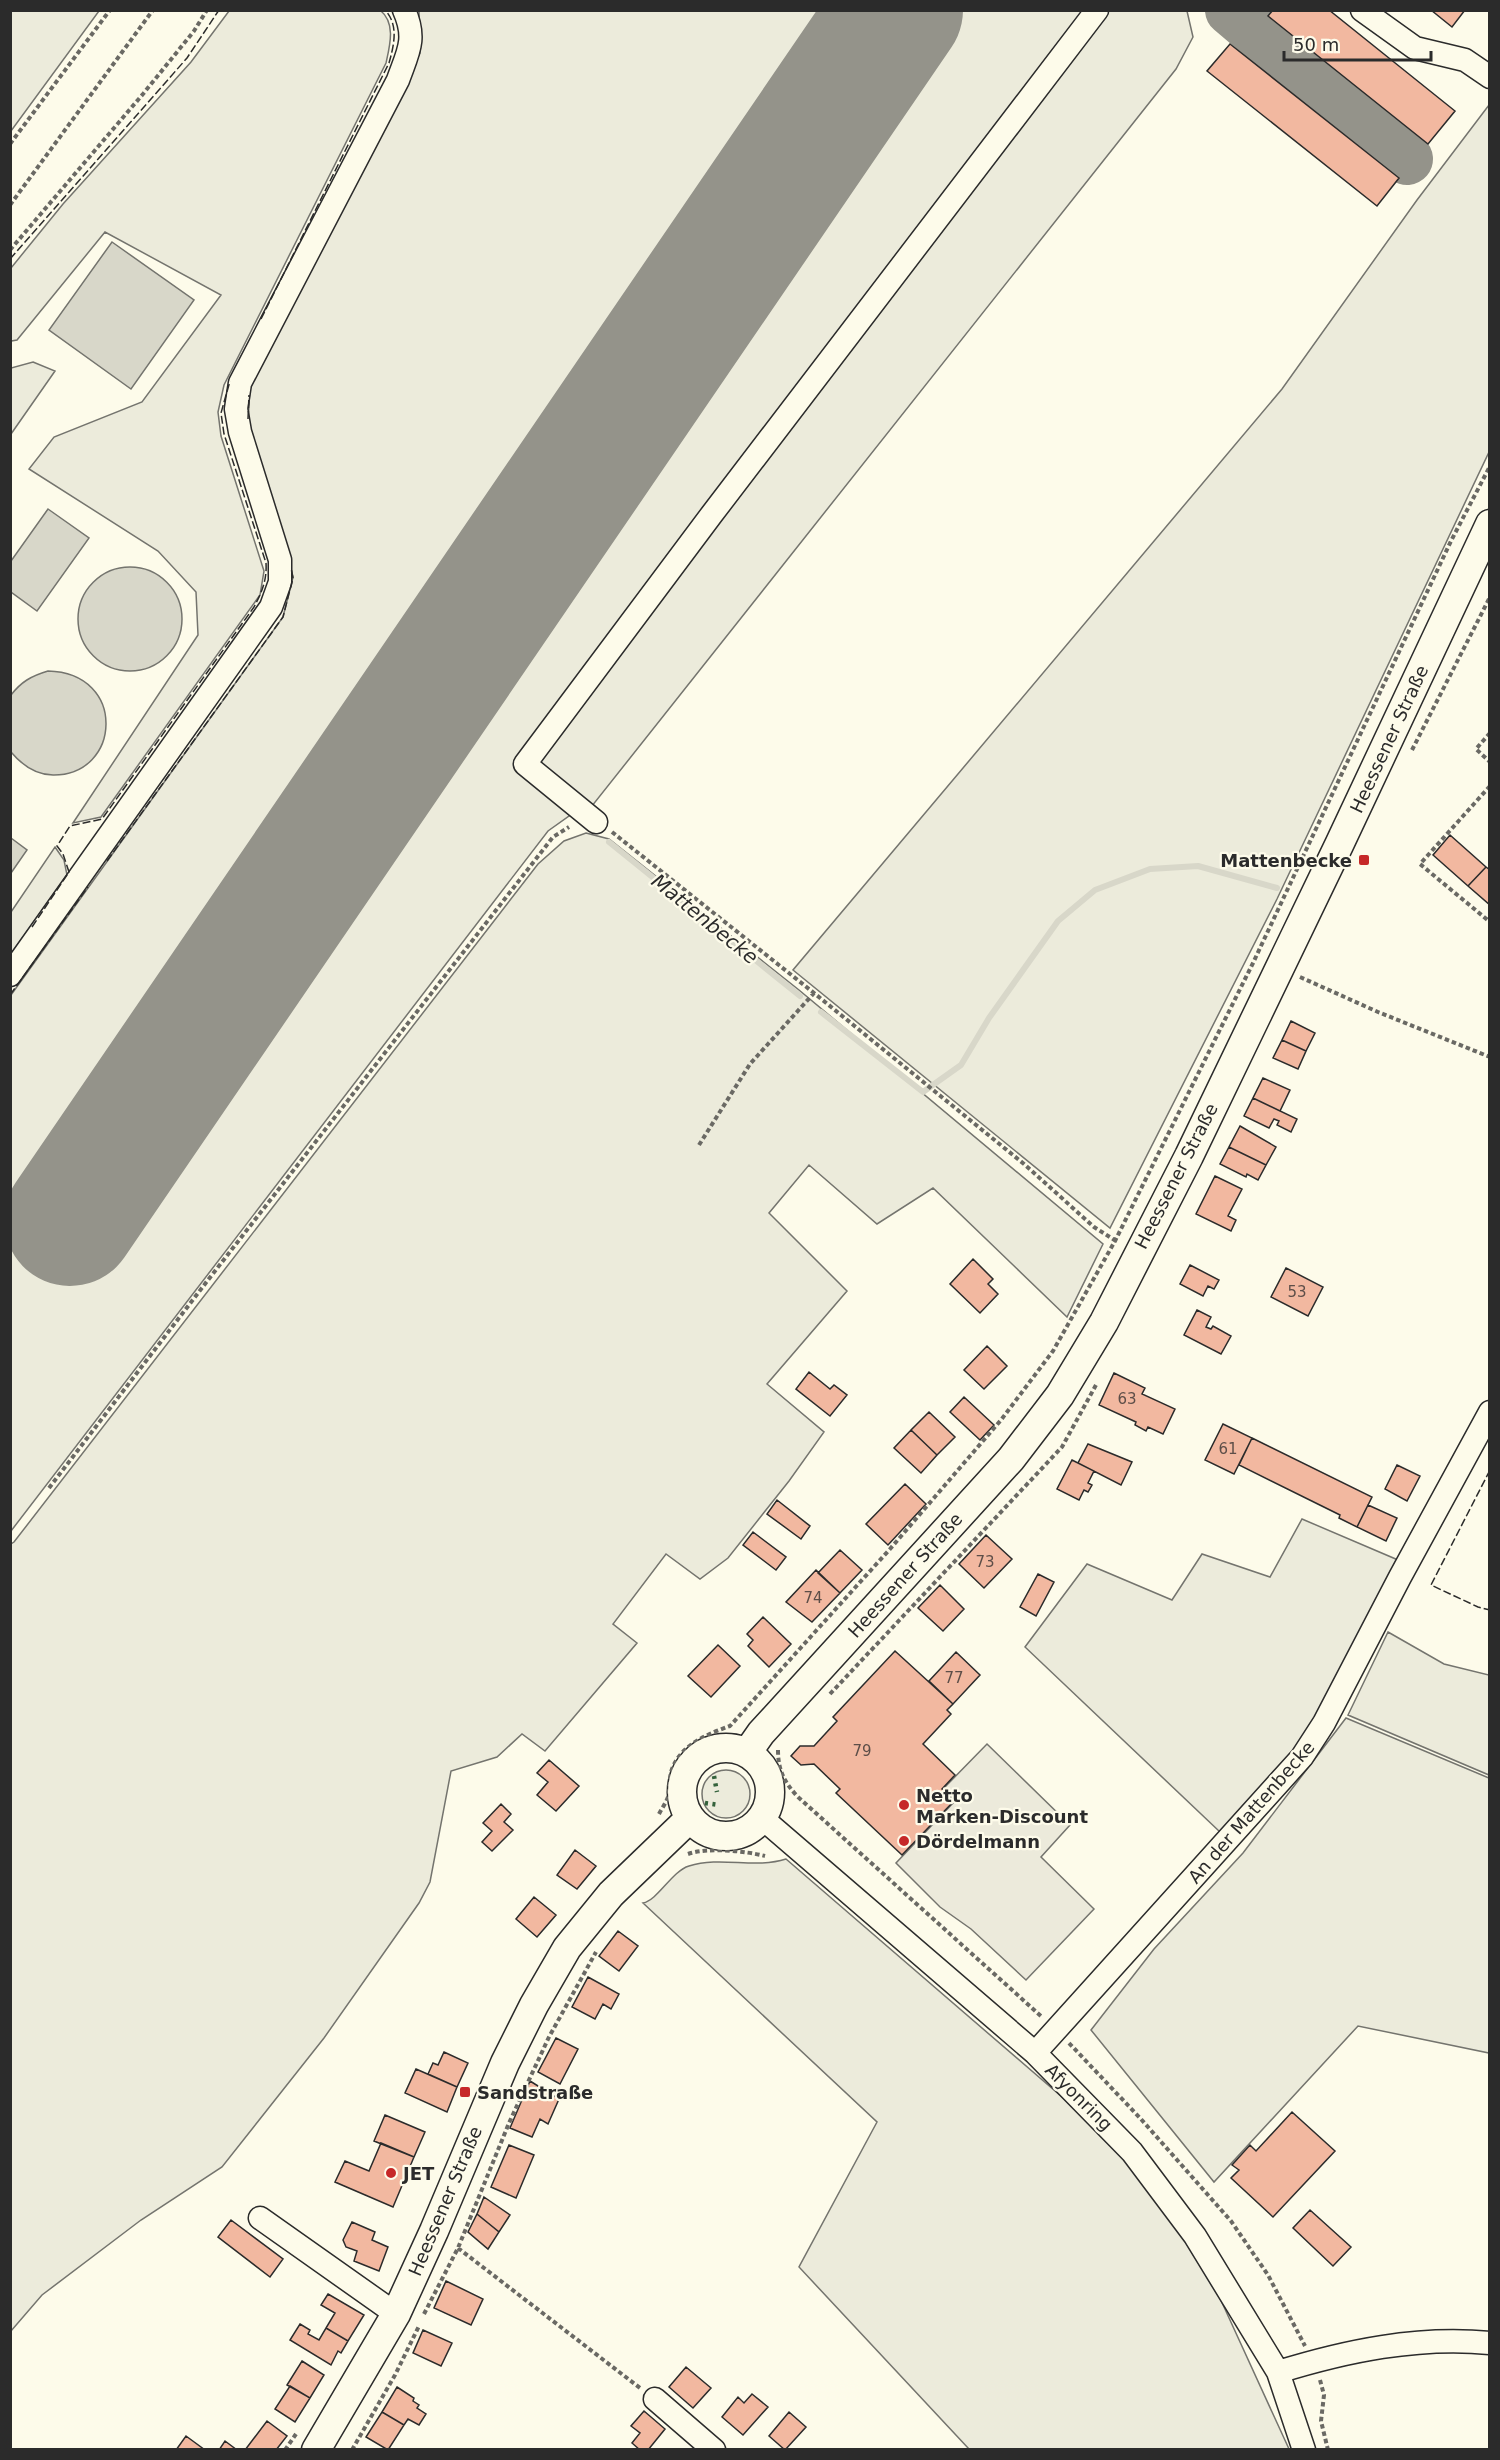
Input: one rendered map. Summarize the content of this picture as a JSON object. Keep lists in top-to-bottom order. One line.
{"streets":{"main road":["Heessener Straße"],"street":["An der Mattenbecke","Afyonring"]},"crossings":[["Heessener Straße","Afyonring"],["An der Mattenbecke","Afyonring"]],"water":["Mattenbecke"],"places":{"transit":["Mattenbecke","Sandstraße"],"other":["Netto Marken-Discount","Dördelmann","JET"]},"house_numbers":["53","63","61","73","74","77","79"],"scale_bar":"50 m"}
